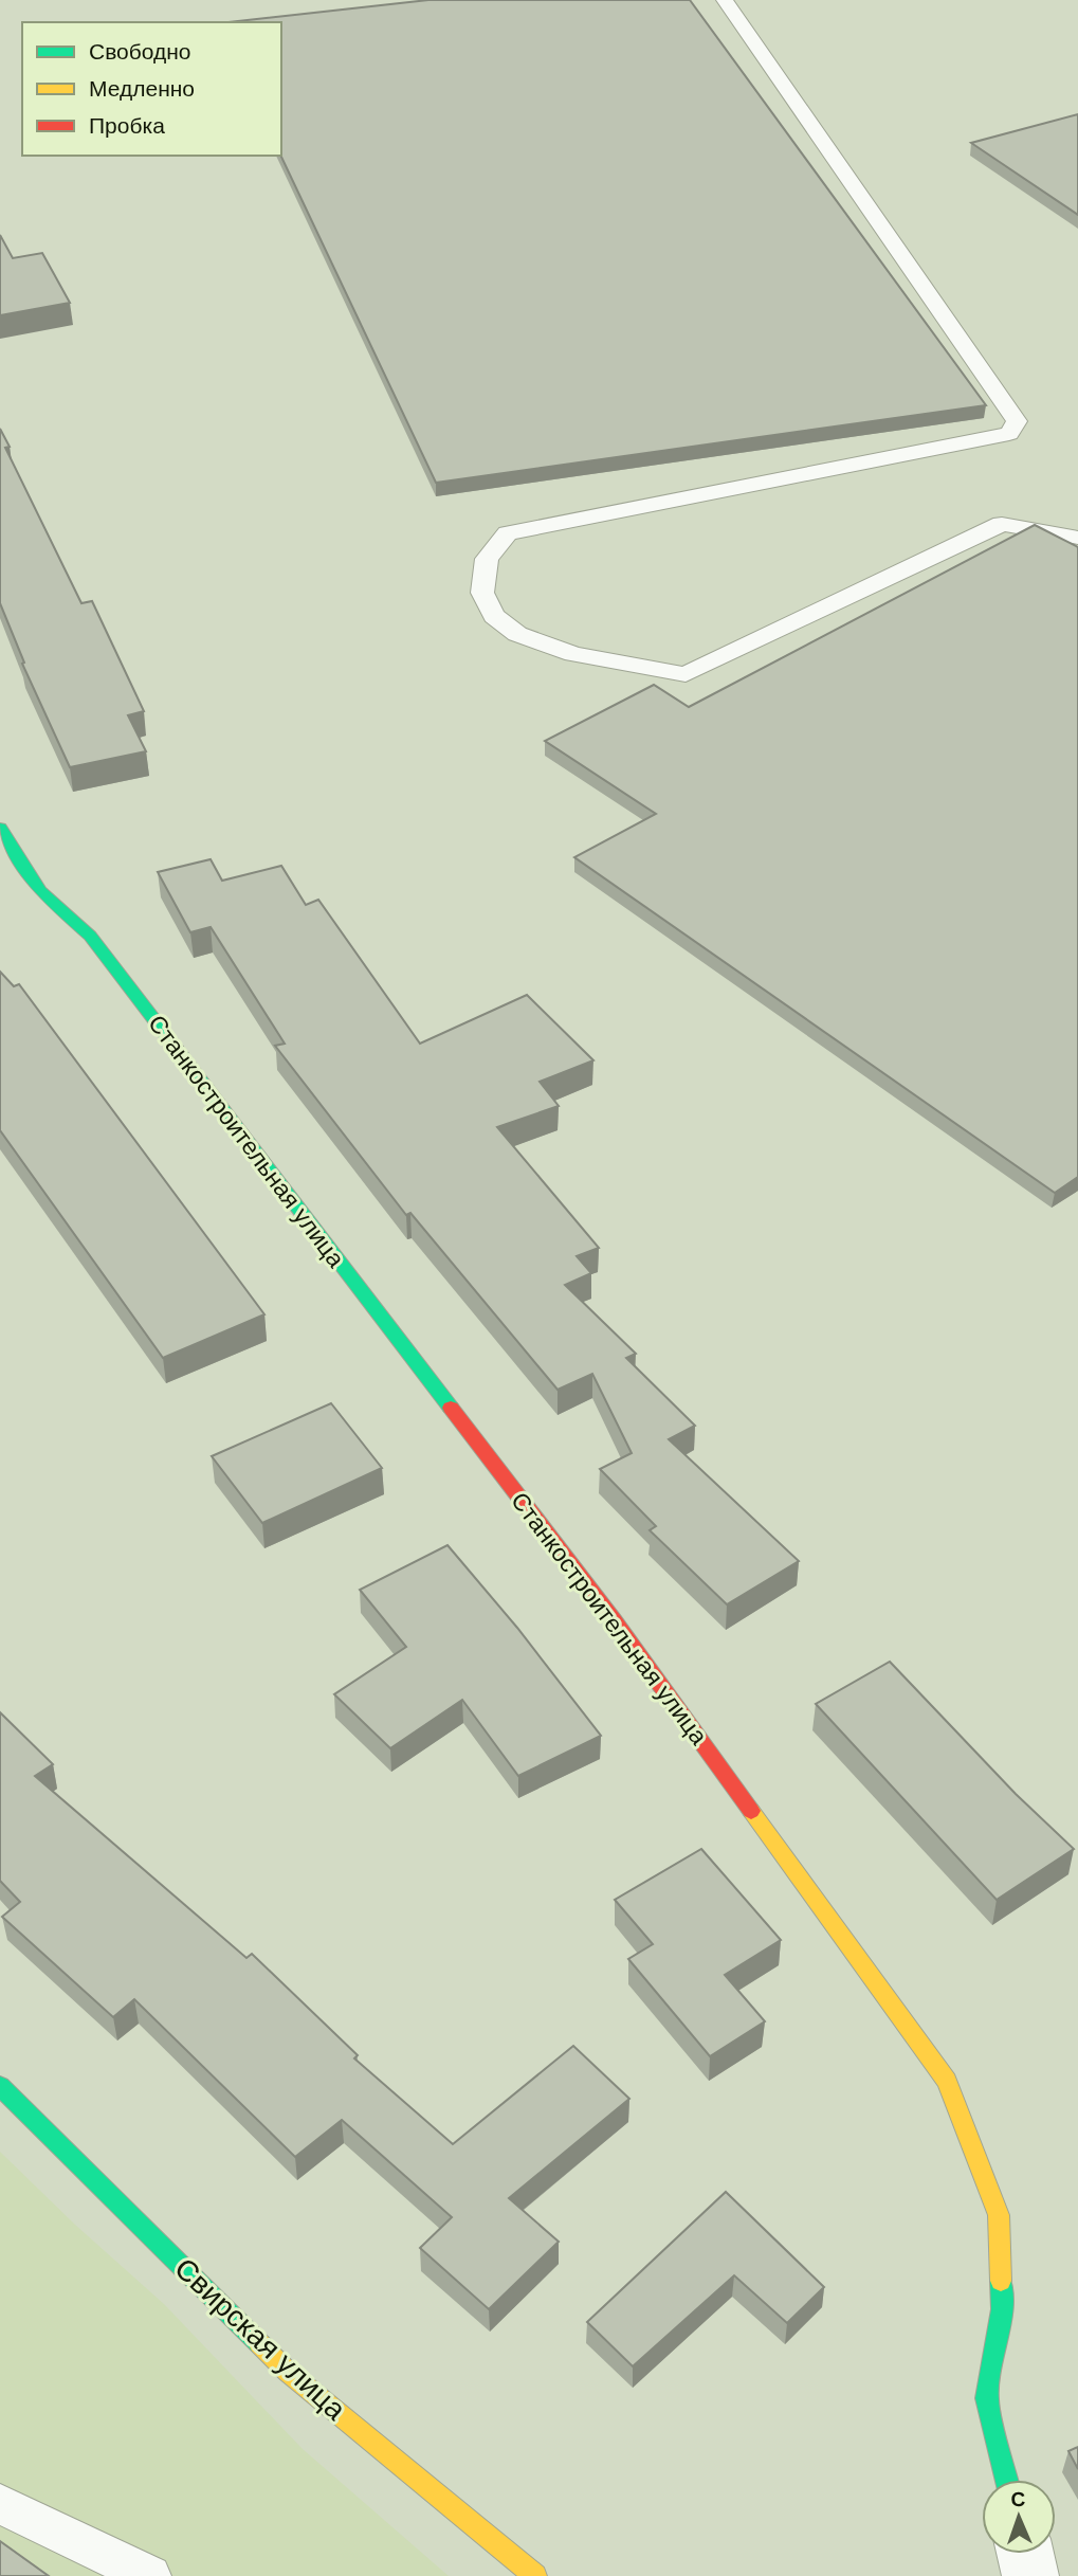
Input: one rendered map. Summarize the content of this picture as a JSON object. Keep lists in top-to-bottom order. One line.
{"streets":{"street":["Станкостроительная улица","Свирская улица"]},"legend":["Свободно","Медленно","Пробка"],"north":"top"}
